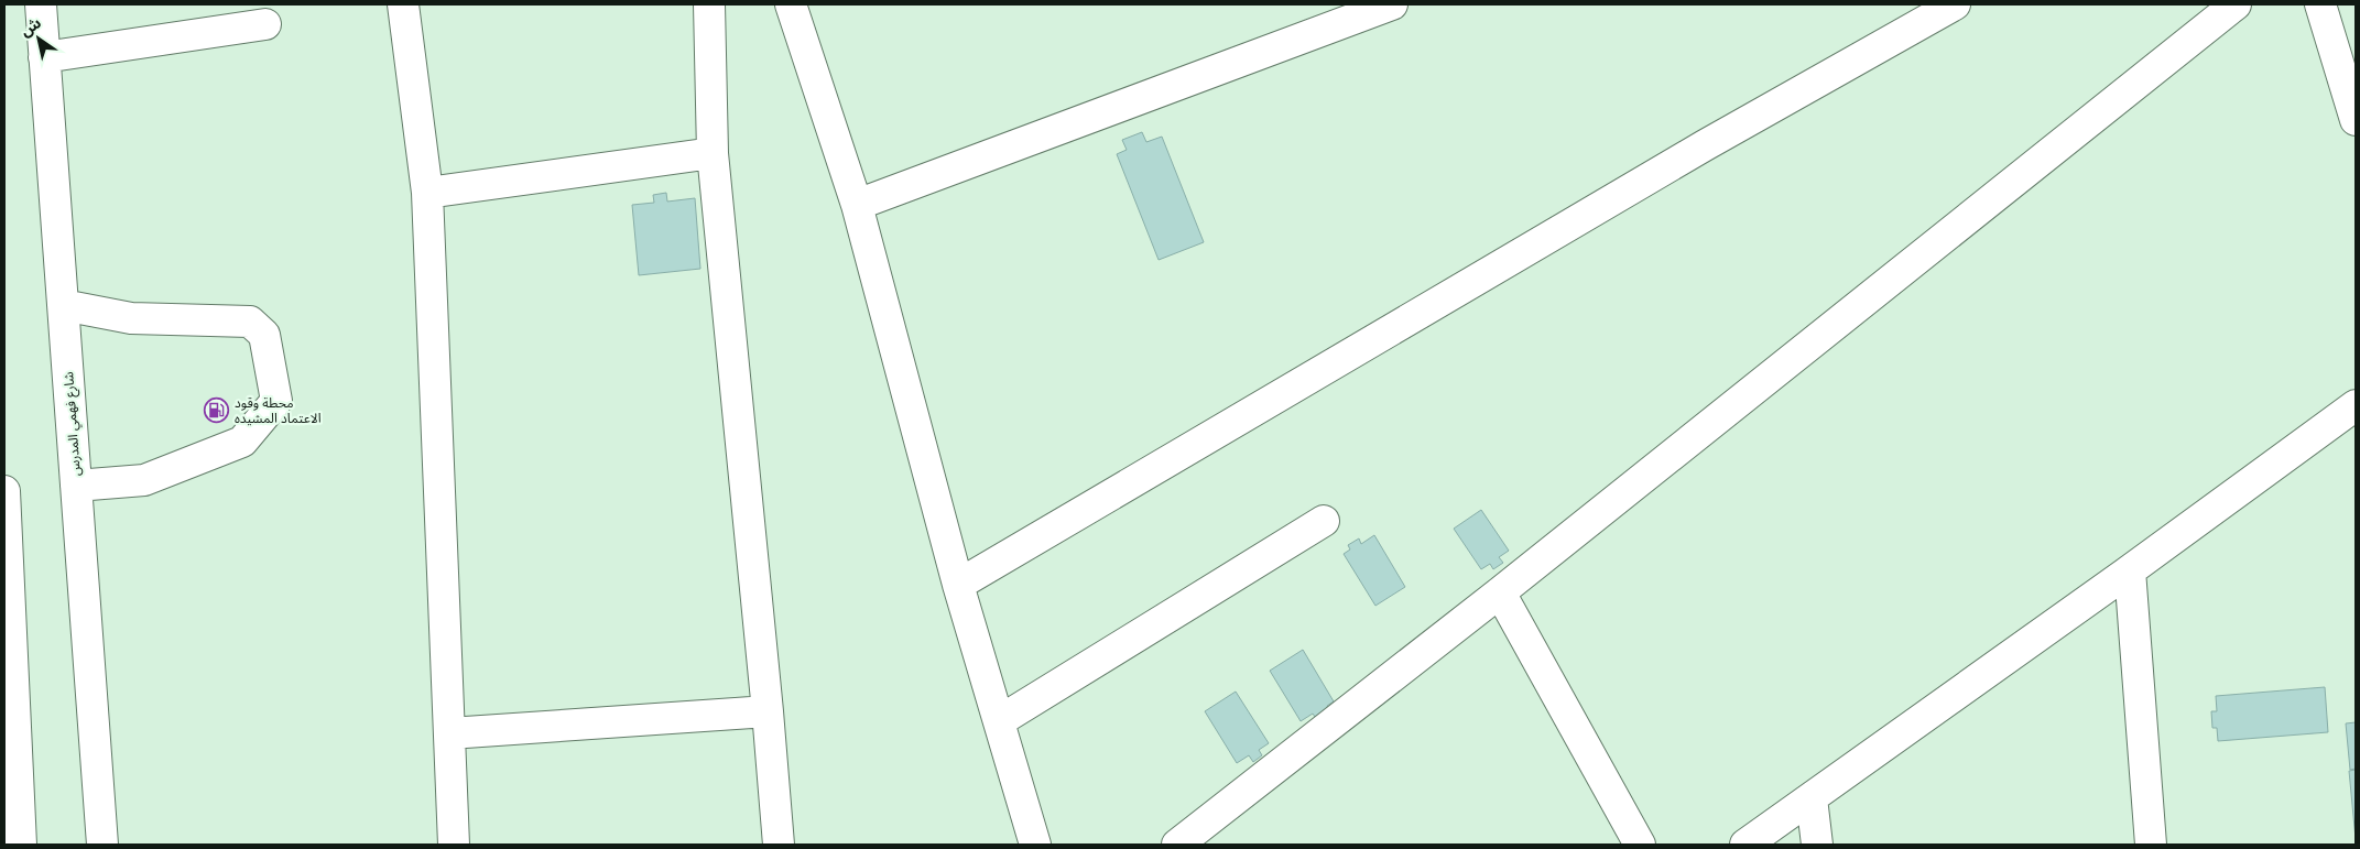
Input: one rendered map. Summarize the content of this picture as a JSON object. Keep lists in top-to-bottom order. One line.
{"streets":{"street":["شارع فهمي المدرس"]},"places":{"fuel station":["محطة وقود الاعتماد المشيده"]},"north":"top left"}
